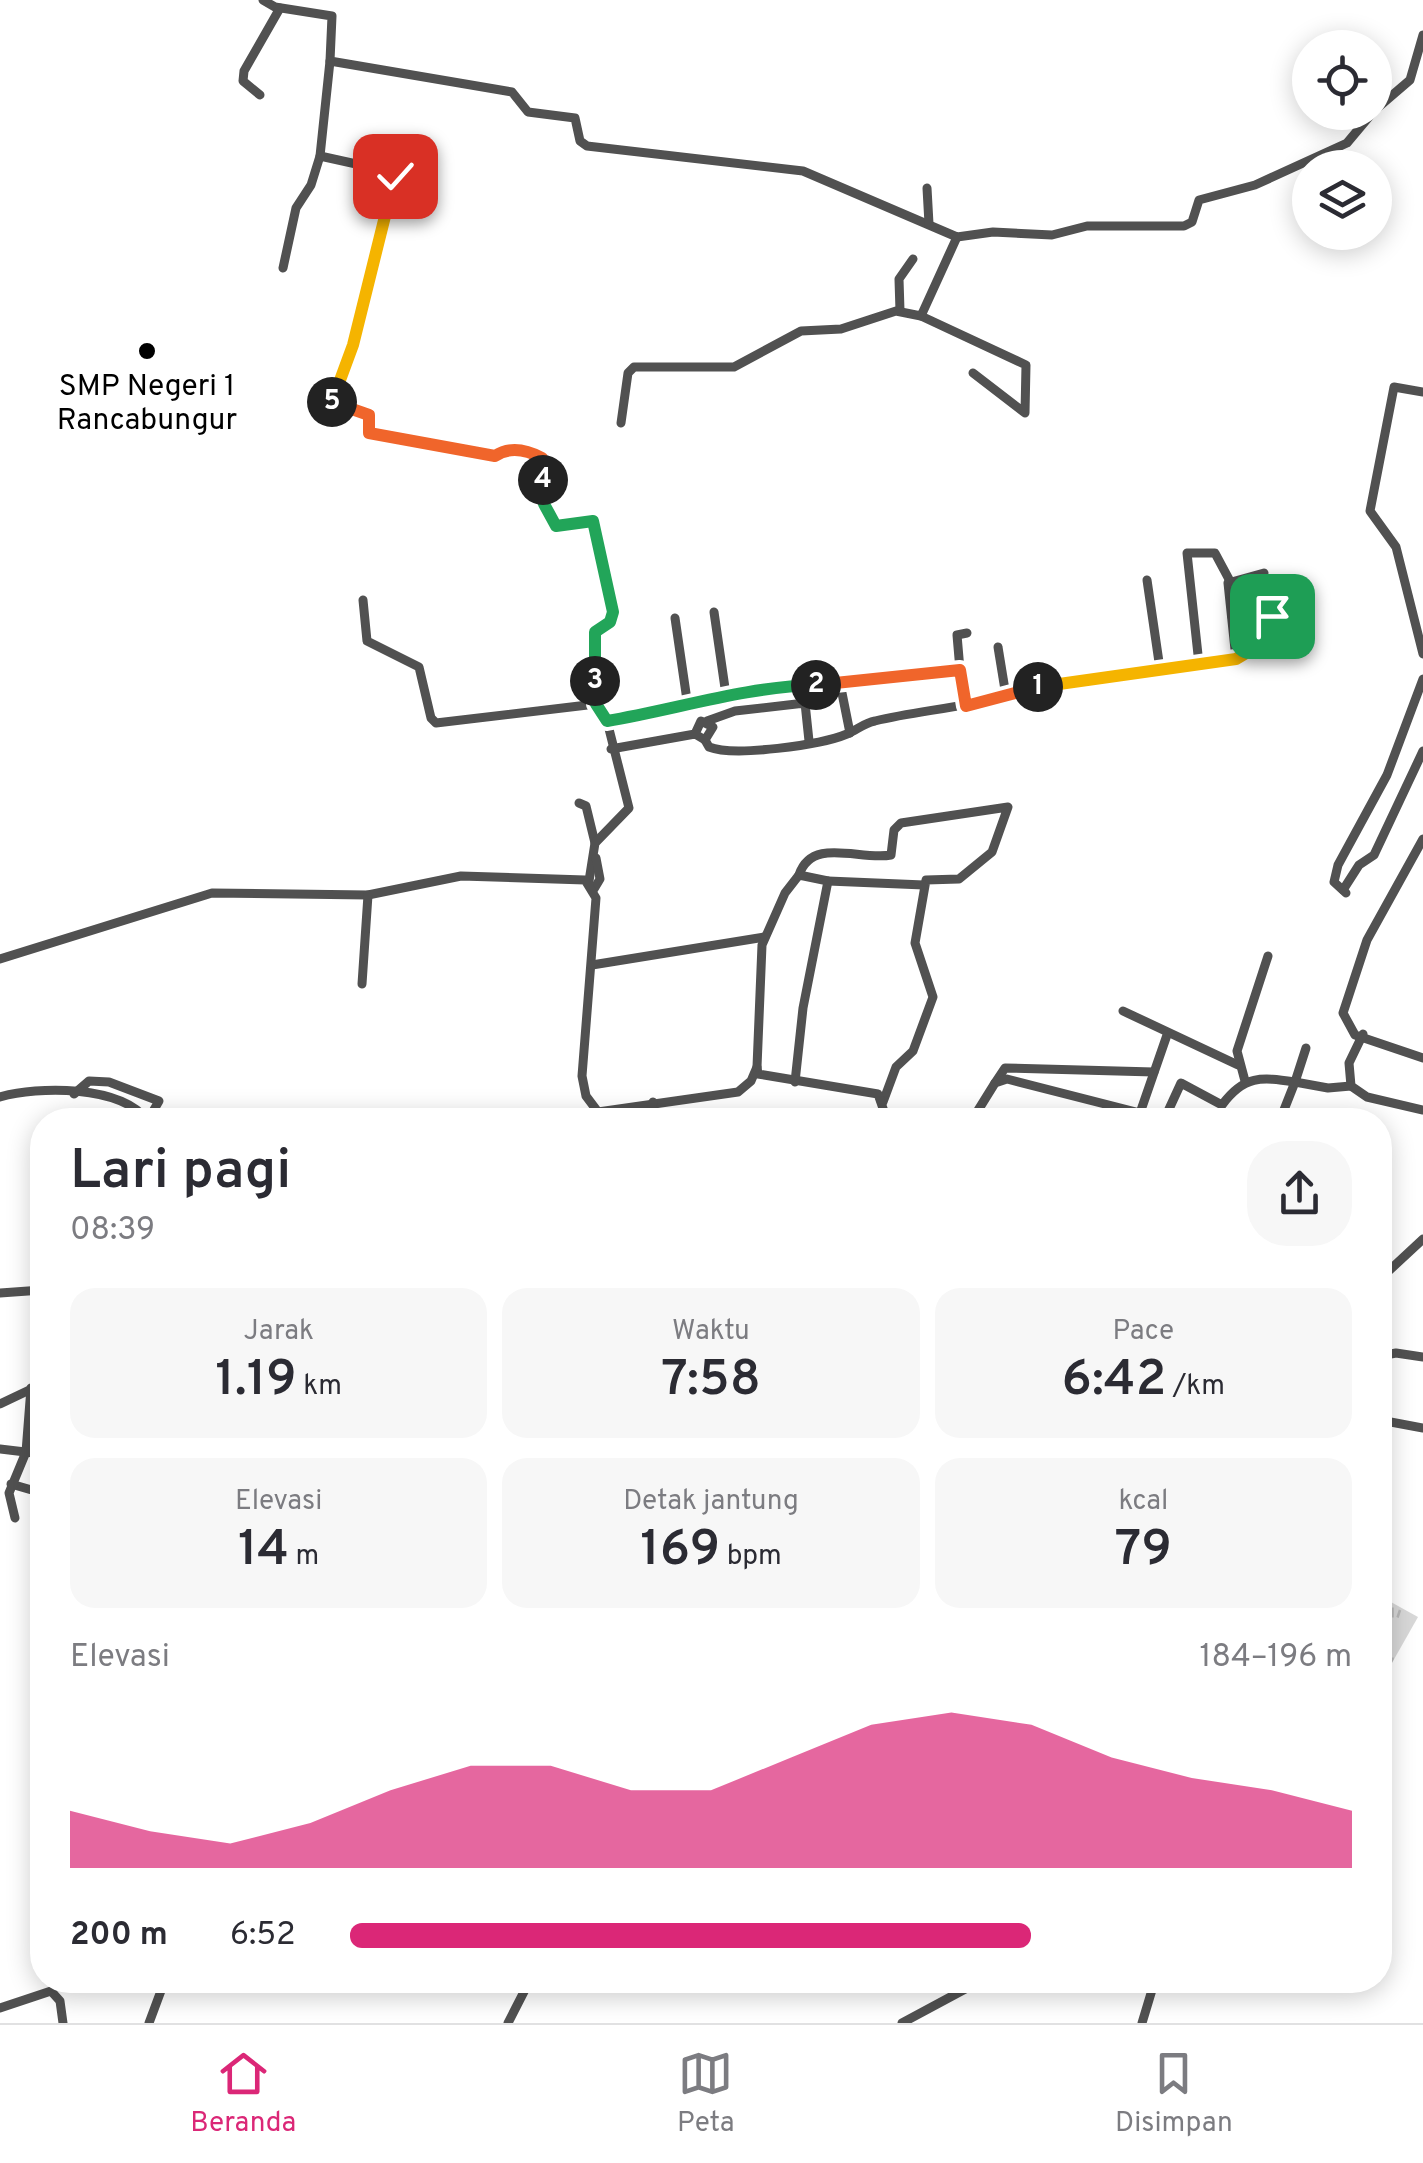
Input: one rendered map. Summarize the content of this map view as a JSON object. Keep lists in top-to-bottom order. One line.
{"places":["SMP Negeri 1 Rancabungur"],"page":{"pins":["5","4","3","2","1"],"heading":["Lari pagi","08:39"],"stats":[["Jarak","1.19 km"],["Waktu","7:58"],["Pace","6:42 /km"],["Elevasi","14 m"],["Detak jantung","169 bpm"],["kcal","79"]],"chart":["Elevasi","184–196 m"],"list":[{"name":"200 m","note":"6:52"}],"tabs":["Beranda","Peta","Disimpan"]}}
